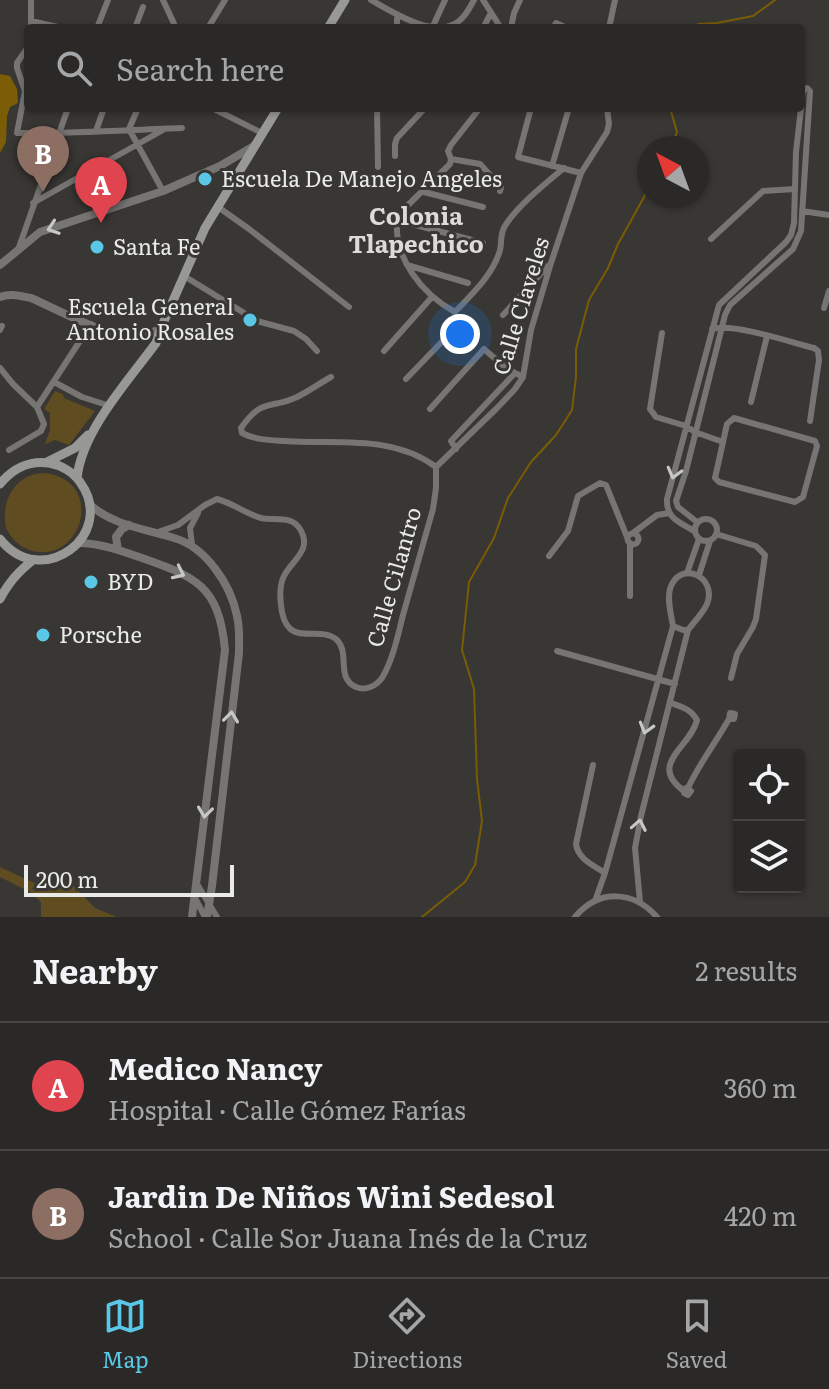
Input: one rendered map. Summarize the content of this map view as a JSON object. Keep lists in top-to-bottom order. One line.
{"streets":{"street":["Calle Claveles","Calle Cilantro"]},"crossings":[["Calle Claveles","Calle Cilantro"]],"districts":["Colonia Tlapechico"],"places":["Escuela De Manejo Angeles","Santa Fe","Escuela General Antonio Rosales","BYD","Porsche"],"scale_bar":"200 m","north":"top left","page":{"search":"Search here","pins":["B","A"],"scale":"200 m","heading":["Nearby","2 results"],"list":[{"mark":"A","name":"Medico Nancy","note":"Hospital · Calle Gómez Farías","value":"360 m"},{"mark":"B","name":"Jardin De Niños Wini Sedesol","note":"School · Calle Sor Juana Inés de la Cruz","value":"420 m"}],"nav":["Map","Directions","Saved"]}}
